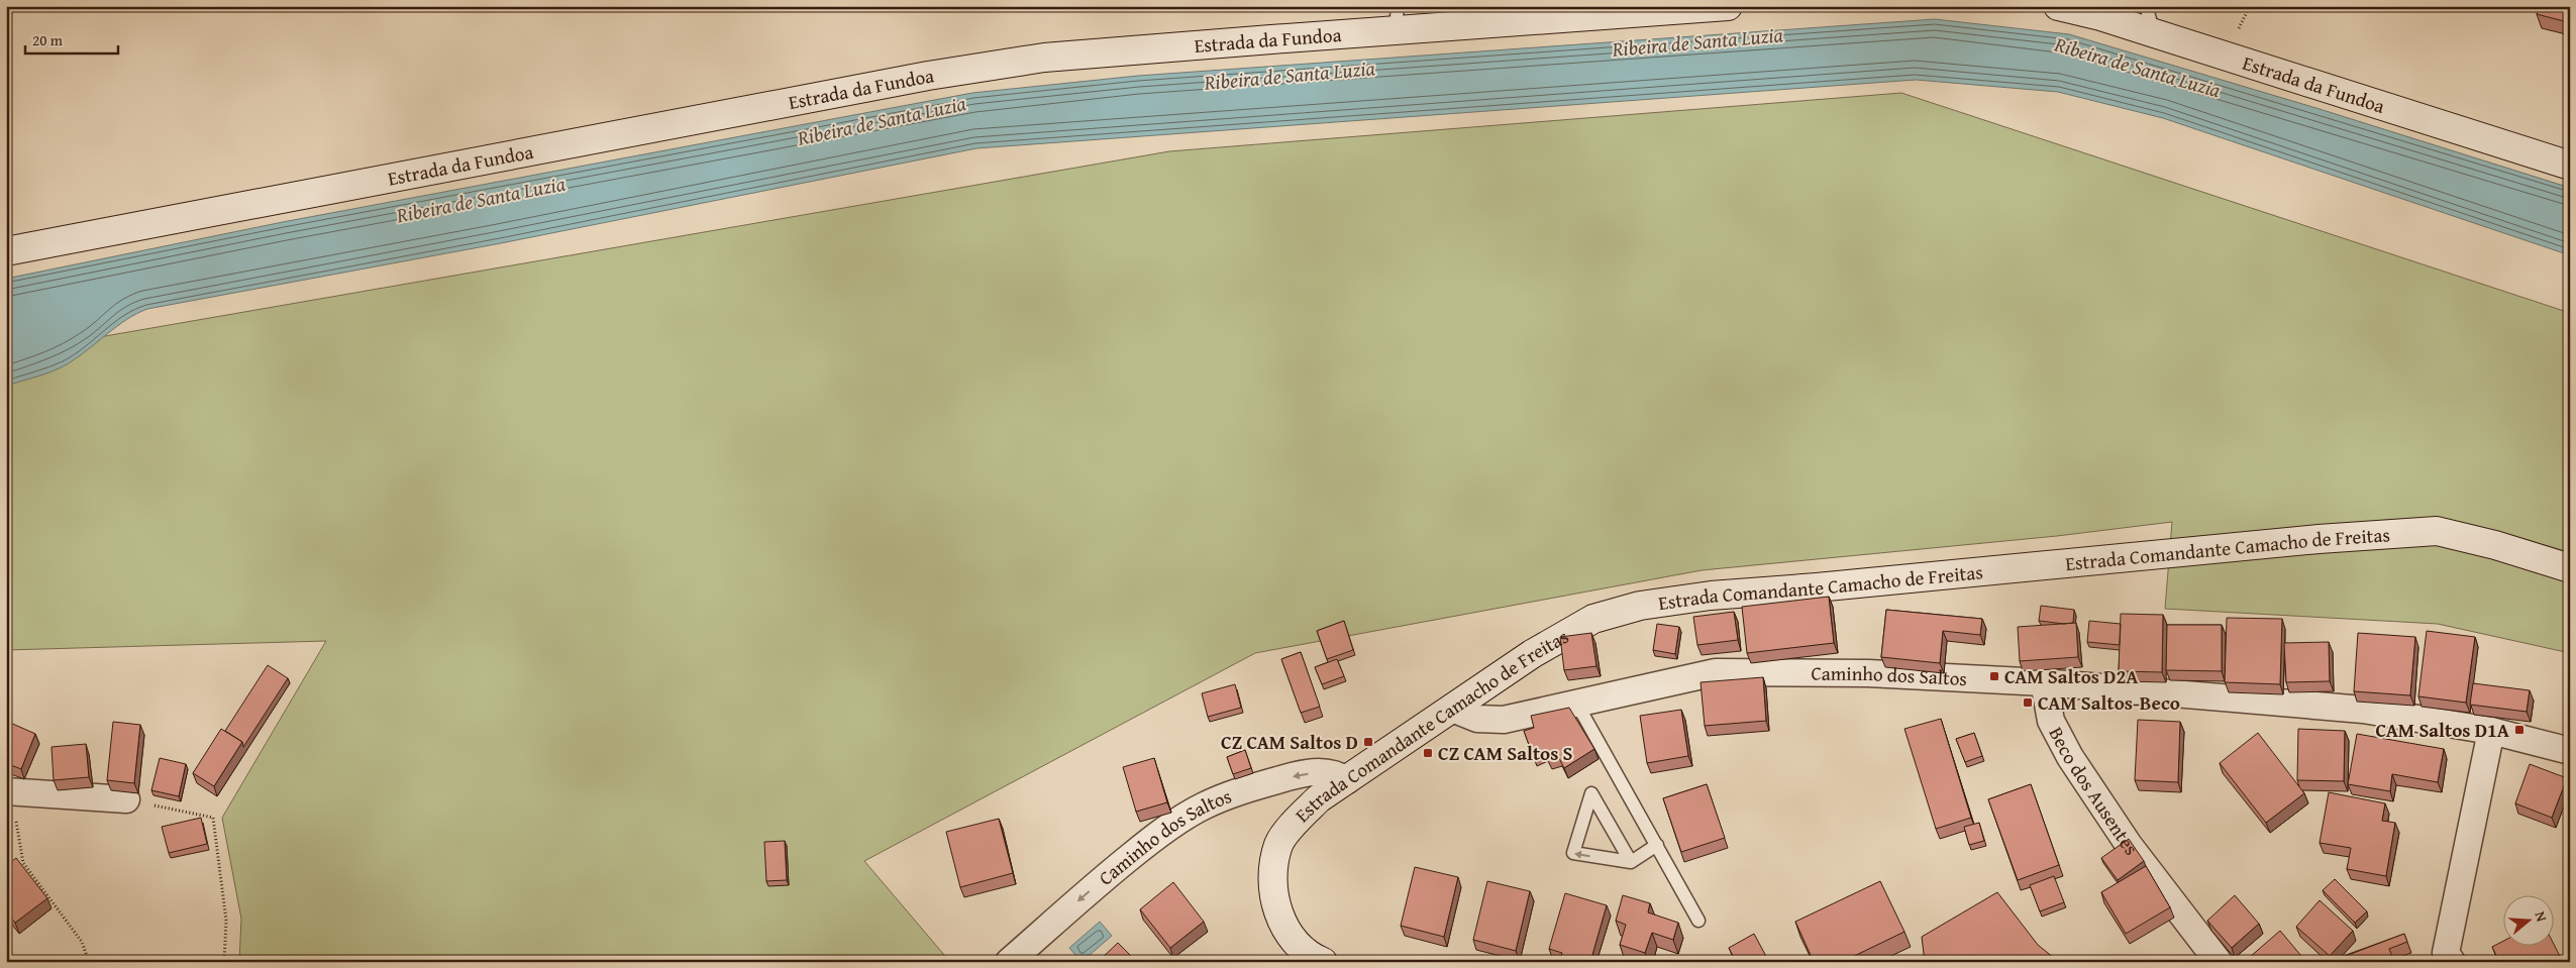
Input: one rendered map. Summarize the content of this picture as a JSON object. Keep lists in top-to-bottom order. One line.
{"streets":{"main road":["Estrada da Fundoa","Estrada Comandante Camacho de Freitas"],"street":["Caminho dos Saltos","Beco dos Ausentes"]},"crossings":[["Estrada Comandante Camacho de Freitas","Caminho dos Saltos"],["Caminho dos Saltos","Beco dos Ausentes"]],"water":["Ribeira de Santa Luzia"],"places":{"transit":["CAM Saltos D2A","CAM Saltos-Beco","CAM Saltos D1A","CZ CAM Saltos D","CZ CAM Saltos S"]},"scale_bar":"20 m","north":"right"}
